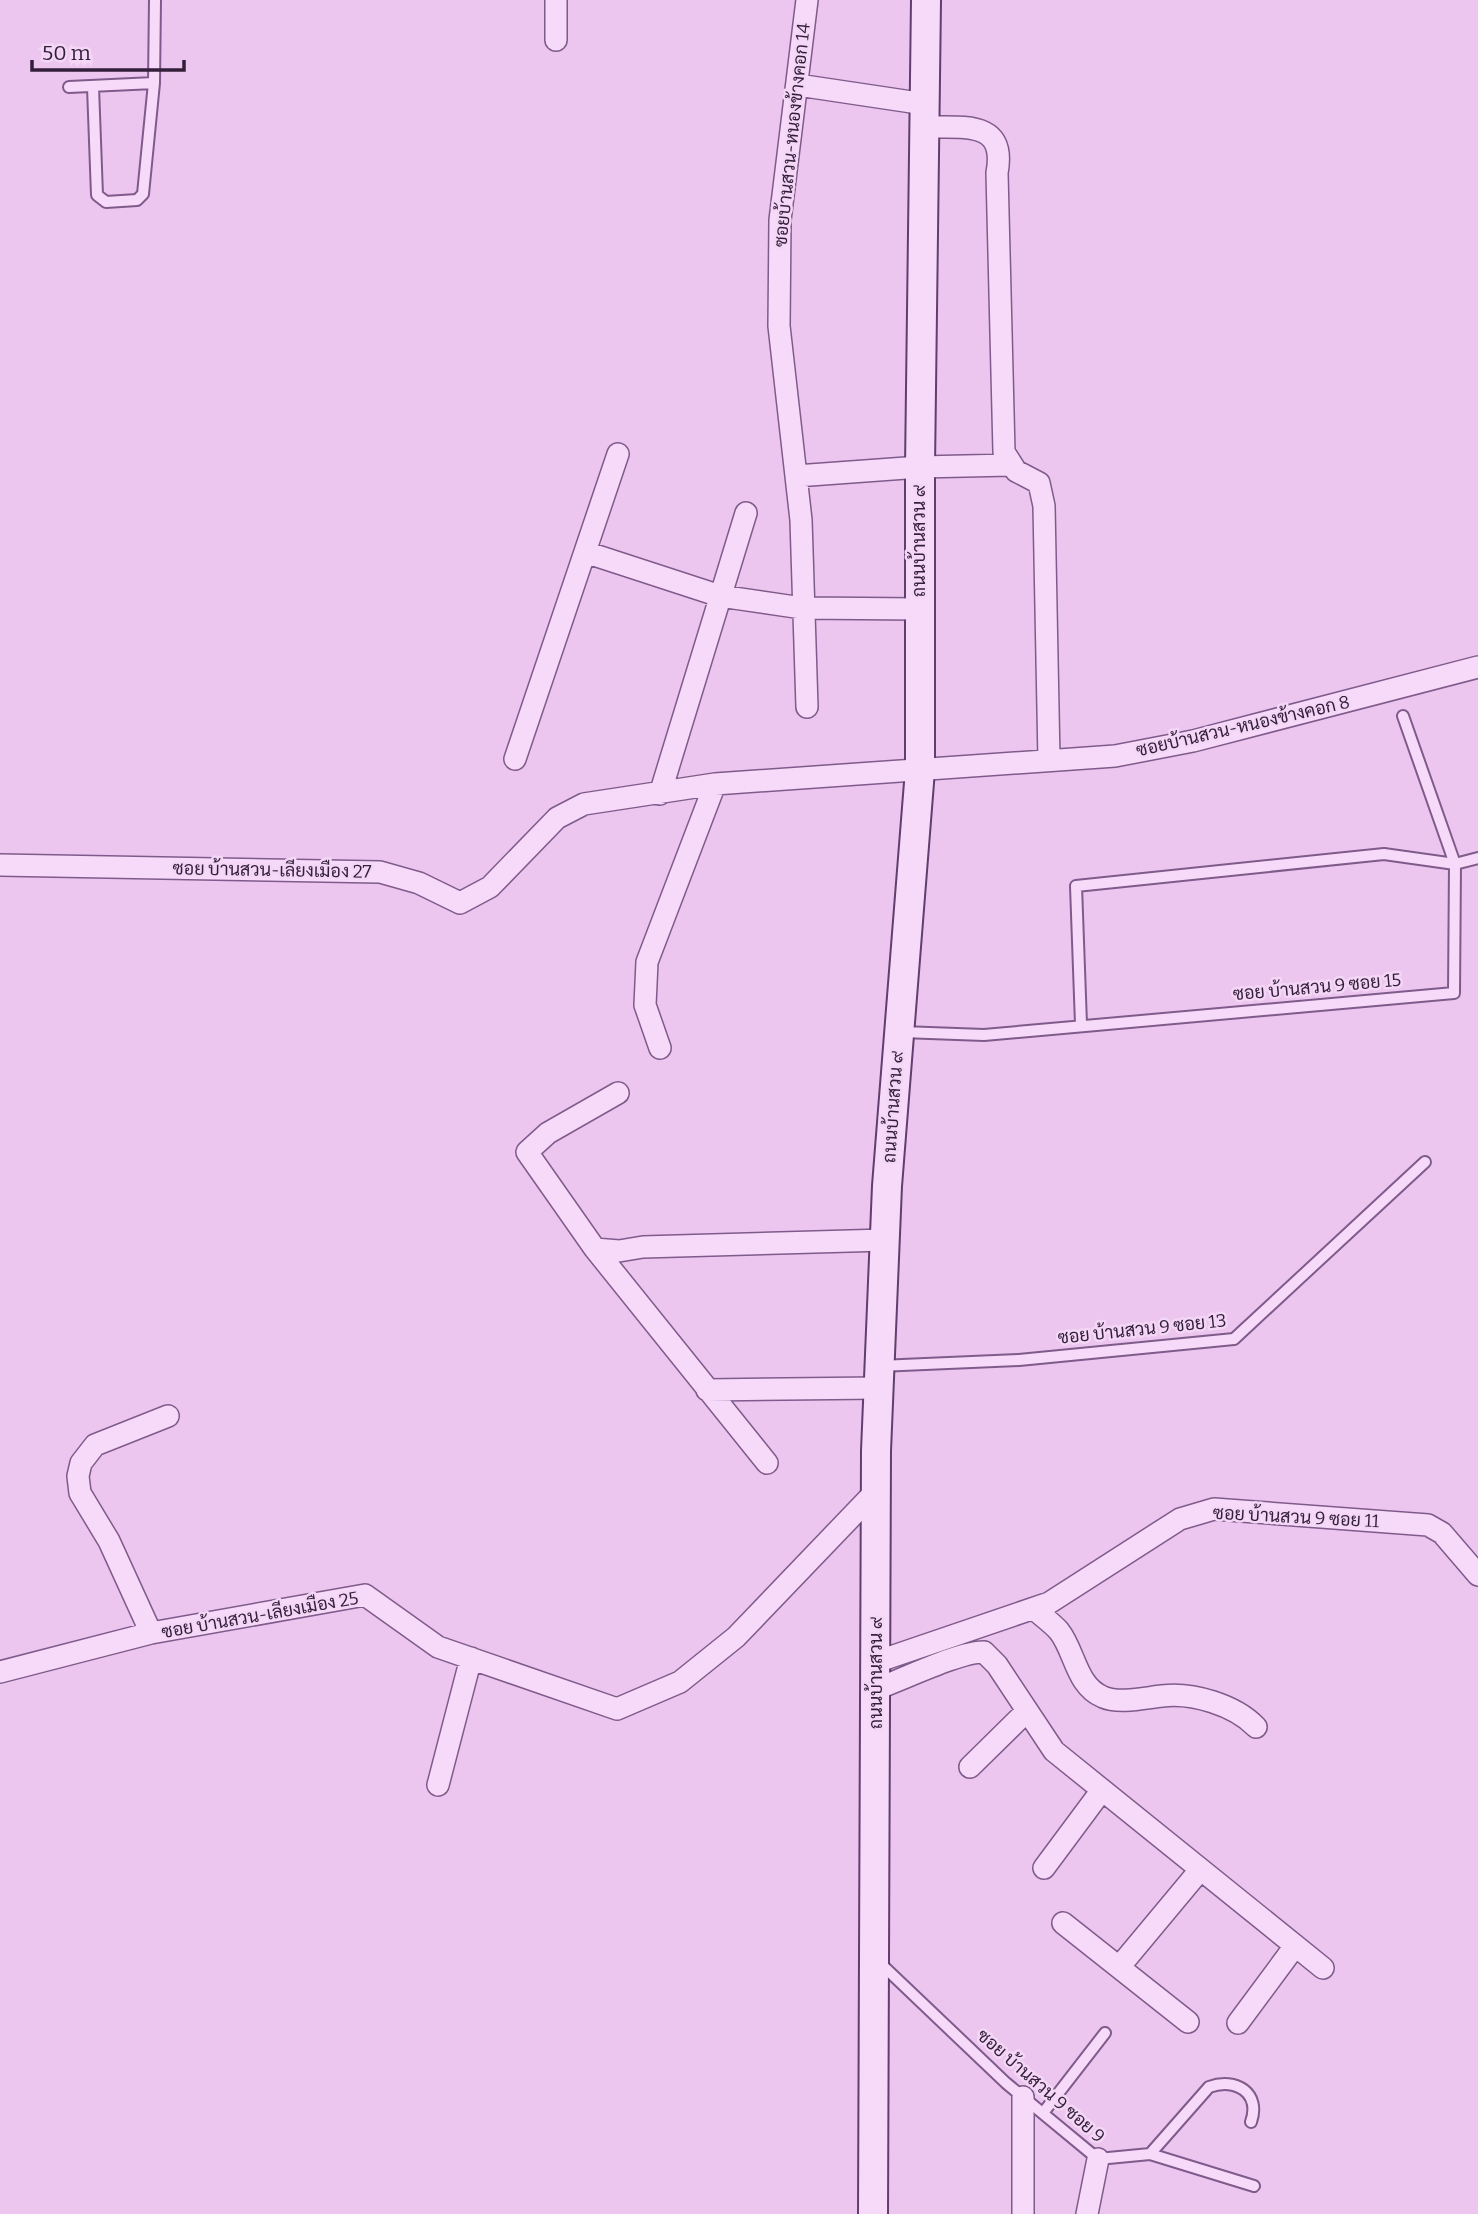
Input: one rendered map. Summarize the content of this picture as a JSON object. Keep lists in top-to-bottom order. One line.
{"streets":{"street":["ซอยบ้านสวน-หนองข้างคอก 14","ถนนบ้านสวน ๙","ซอยบ้านสวน-หนองข้างคอก 8","ซอย บ้านสวน-เลียงเมือง 27","ซอย บ้านสวน 9 ซอย 11","ซอย บ้านสวน-เลียงเมือง 25"],"lane":["ซอย บ้านสวน 9 ซอย 15","ซอย บ้านสวน 9 ซอย 13","ซอย บ้านสวน 9 ซอย 9"]},"crossings":[["ถนนบ้านสวน ๙","ซอยบ้านสวน-หนองข้างคอก 8"],["ถนนบ้านสวน ๙","ซอย บ้านสวน-เลียงเมือง 27"],["ถนนบ้านสวน ๙","ซอย บ้านสวน 9 ซอย 15"],["ถนนบ้านสวน ๙","ซอย บ้านสวน 9 ซอย 13"],["ถนนบ้านสวน ๙","ซอย บ้านสวน 9 ซอย 11"],["ถนนบ้านสวน ๙","ซอย บ้านสวน-เลียงเมือง 25"],["ถนนบ้านสวน ๙","ซอย บ้านสวน 9 ซอย 9"],["ซอยบ้านสวน-หนองข้างคอก 8","ซอย บ้านสวน-เลียงเมือง 27"]],"scale_bar":"50 m"}
